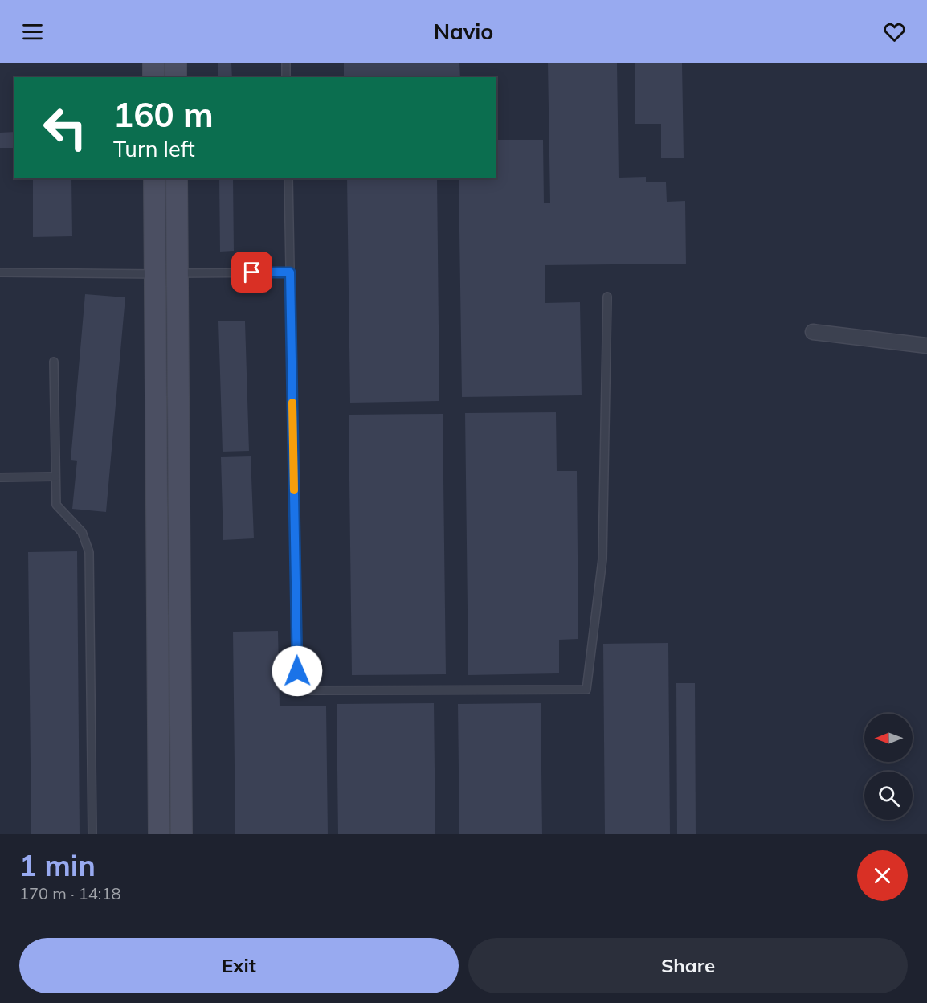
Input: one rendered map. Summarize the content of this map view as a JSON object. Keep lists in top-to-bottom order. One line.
{"north":"left","page":{"header":"Navio","turn":["160 m","Turn left"],"heading":["1 min","170 m · 14:18"],"buttons":["Exit","Share"]}}
